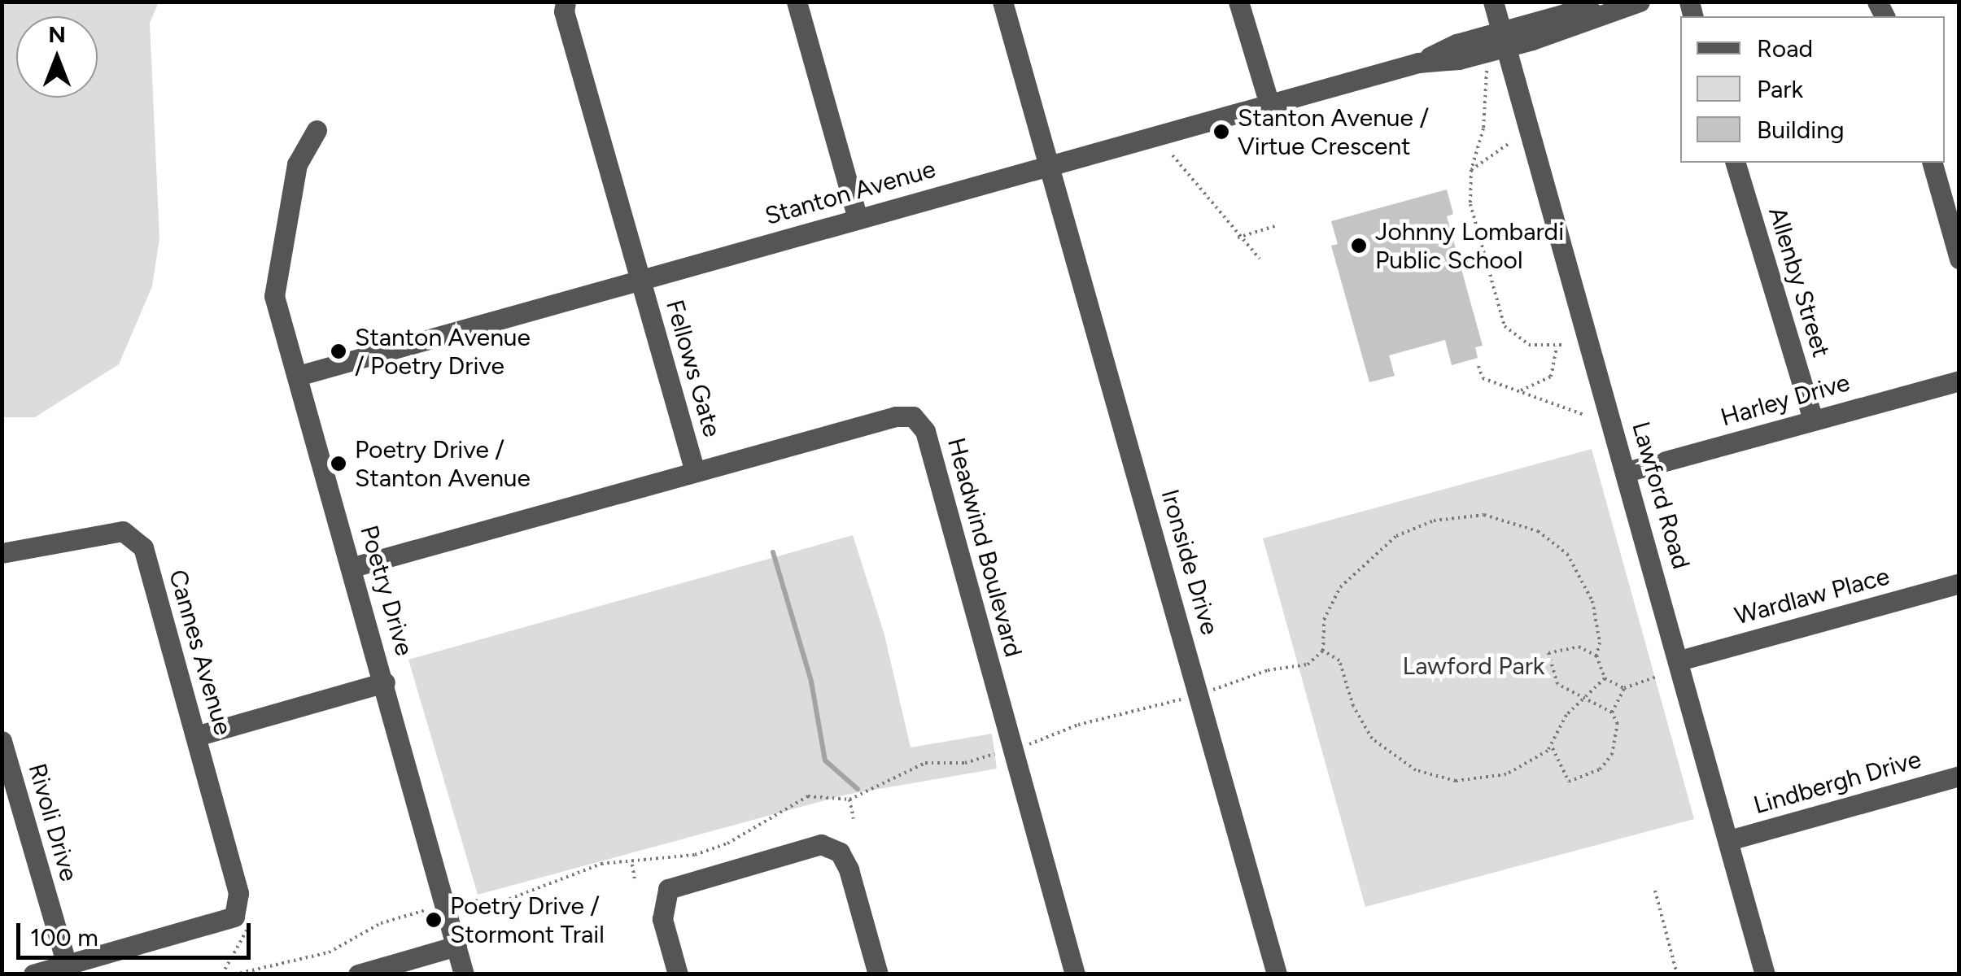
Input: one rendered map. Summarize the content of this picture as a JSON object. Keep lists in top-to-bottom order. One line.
{"streets":{"street":["Stanton Avenue","Allenby Street","Fellows Gate","Harley Drive","Lawford Road","Headwind Boulevard","Ironside Drive","Poetry Drive","Wardlaw Place","Cannes Avenue","Lindbergh Drive","Rivoli Drive"]},"crossings":[["Stanton Avenue","Fellows Gate"],["Stanton Avenue","Lawford Road"],["Stanton Avenue","Ironside Drive"],["Stanton Avenue","Poetry Drive"],["Allenby Street","Harley Drive"],["Fellows Gate","Headwind Boulevard"],["Harley Drive","Lawford Road"],["Lawford Road","Wardlaw Place"],["Lawford Road","Lindbergh Drive"],["Headwind Boulevard","Poetry Drive"]],"parks":["Lawford Park"],"places":["Stanton Avenue / Virtue Crescent","Johnny Lombardi Public School","Stanton Avenue / Poetry Drive","Poetry Drive / Stanton Avenue","Poetry Drive / Stormont Trail"],"legend":["Road","Park","Building"],"scale_bar":"100 m","north":"top"}
